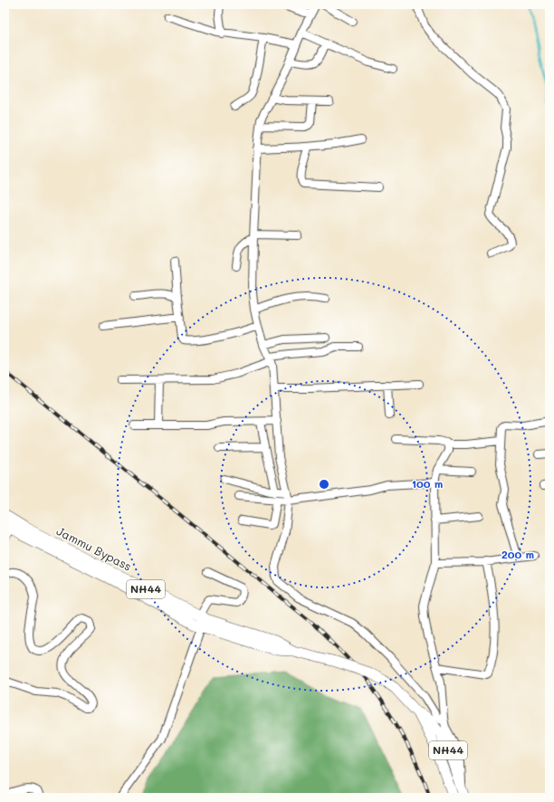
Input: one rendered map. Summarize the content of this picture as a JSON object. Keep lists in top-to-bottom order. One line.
{"streets":{"highway":["Jammu Bypass","NH44"]},"rings":["100 m","200 m"]}
